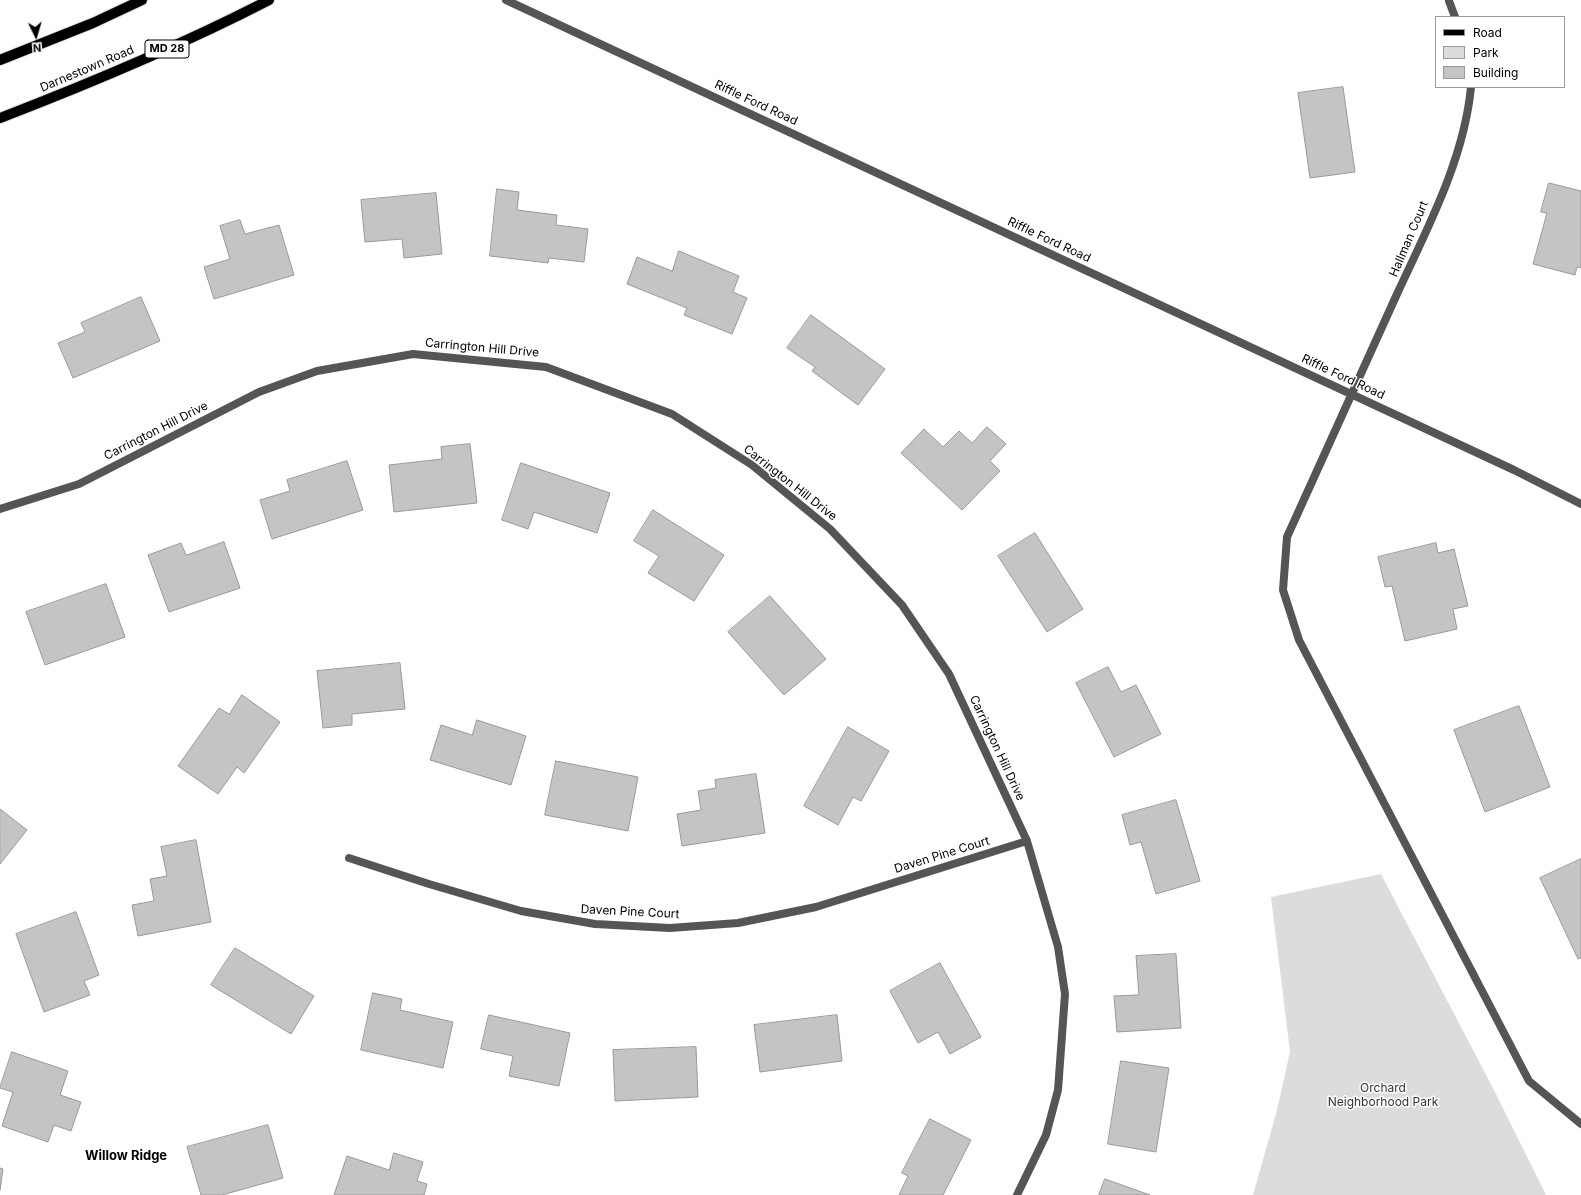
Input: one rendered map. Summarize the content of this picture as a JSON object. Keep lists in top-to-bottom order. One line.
{"streets":{"main road":["MD 28","Darnestown Road"],"street":["Riffle Ford Road","Hallman Court","Carrington Hill Drive","Daven Pine Court"]},"crossings":[["Riffle Ford Road","Hallman Court"],["Carrington Hill Drive","Daven Pine Court"]],"districts":["Willow Ridge"],"parks":["Orchard Neighborhood Park"],"legend":["Road","Park","Building"],"north":"bottom"}
